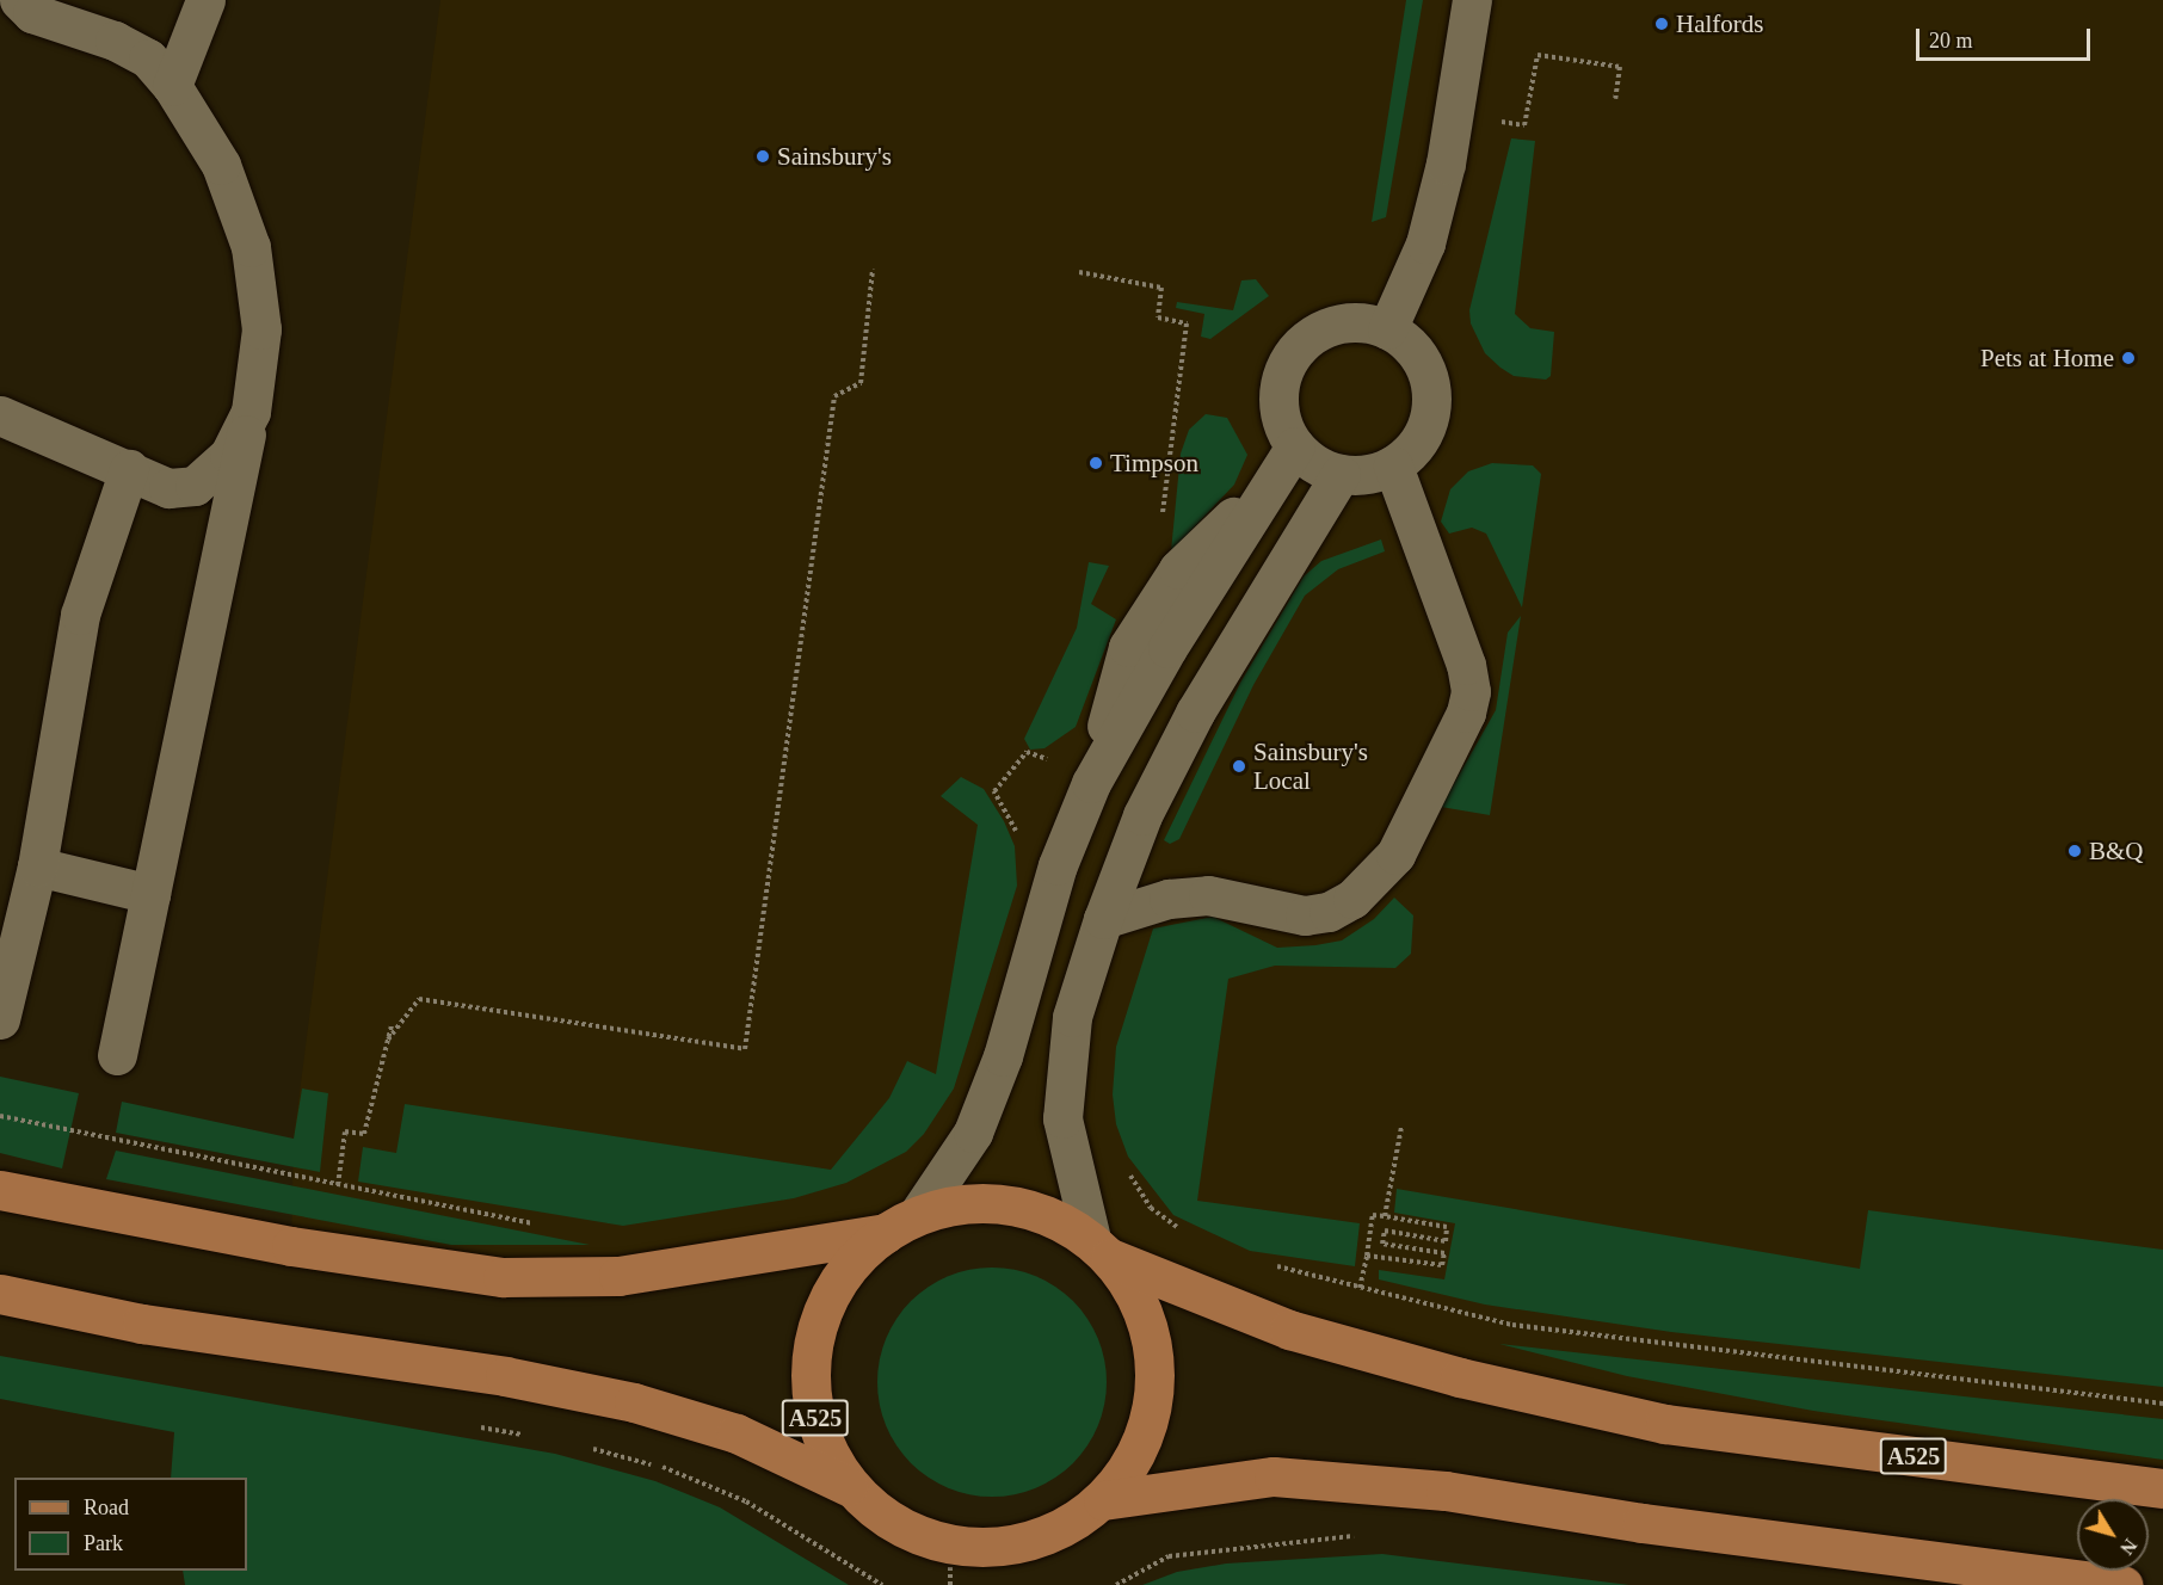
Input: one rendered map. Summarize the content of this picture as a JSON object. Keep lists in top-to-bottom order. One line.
{"streets":{"main road":["A525"]},"places":["Halfords","Sainsbury's","Pets at Home","Timpson","Sainsbury's Local","B&Q"],"legend":["Road","Park"],"scale_bar":"20 m","north":"bottom right"}
